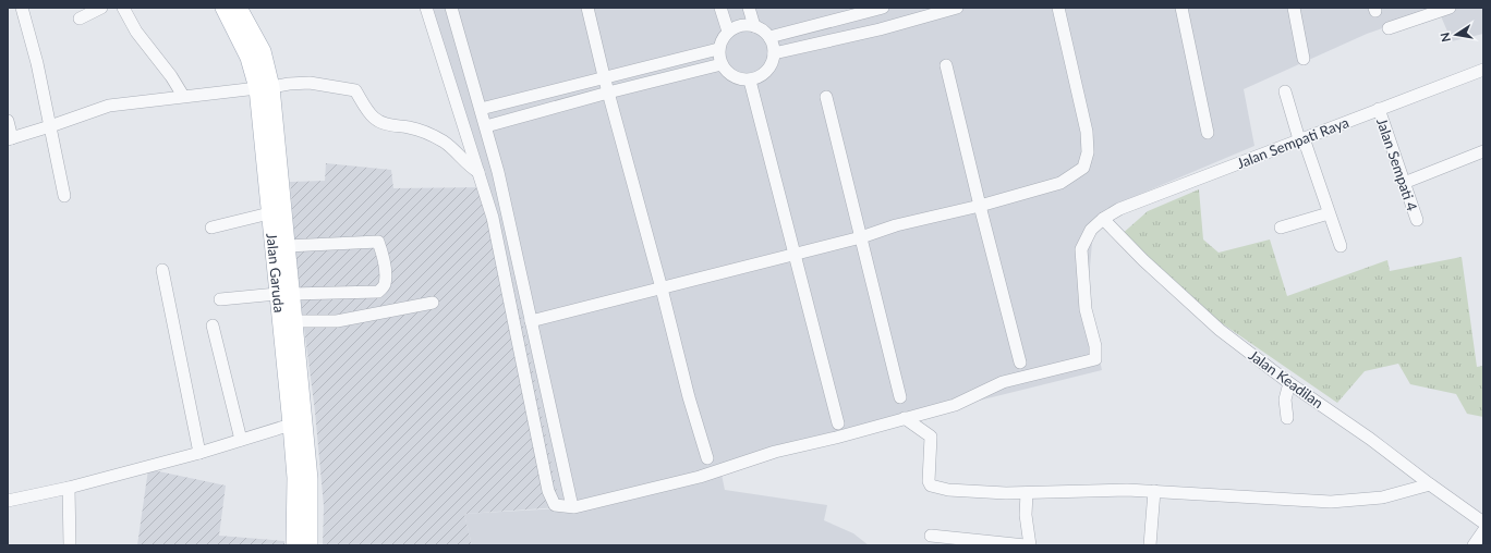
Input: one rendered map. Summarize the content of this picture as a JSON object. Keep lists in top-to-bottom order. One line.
{"streets":{"main road":["Jalan Garuda"],"street":["Jalan Sempati Raya","Jalan Sempati 4","Jalan Keadilan"]},"crossings":[["Jalan Sempati Raya","Jalan Sempati 4"],["Jalan Sempati Raya","Jalan Keadilan"]],"north":"left"}
